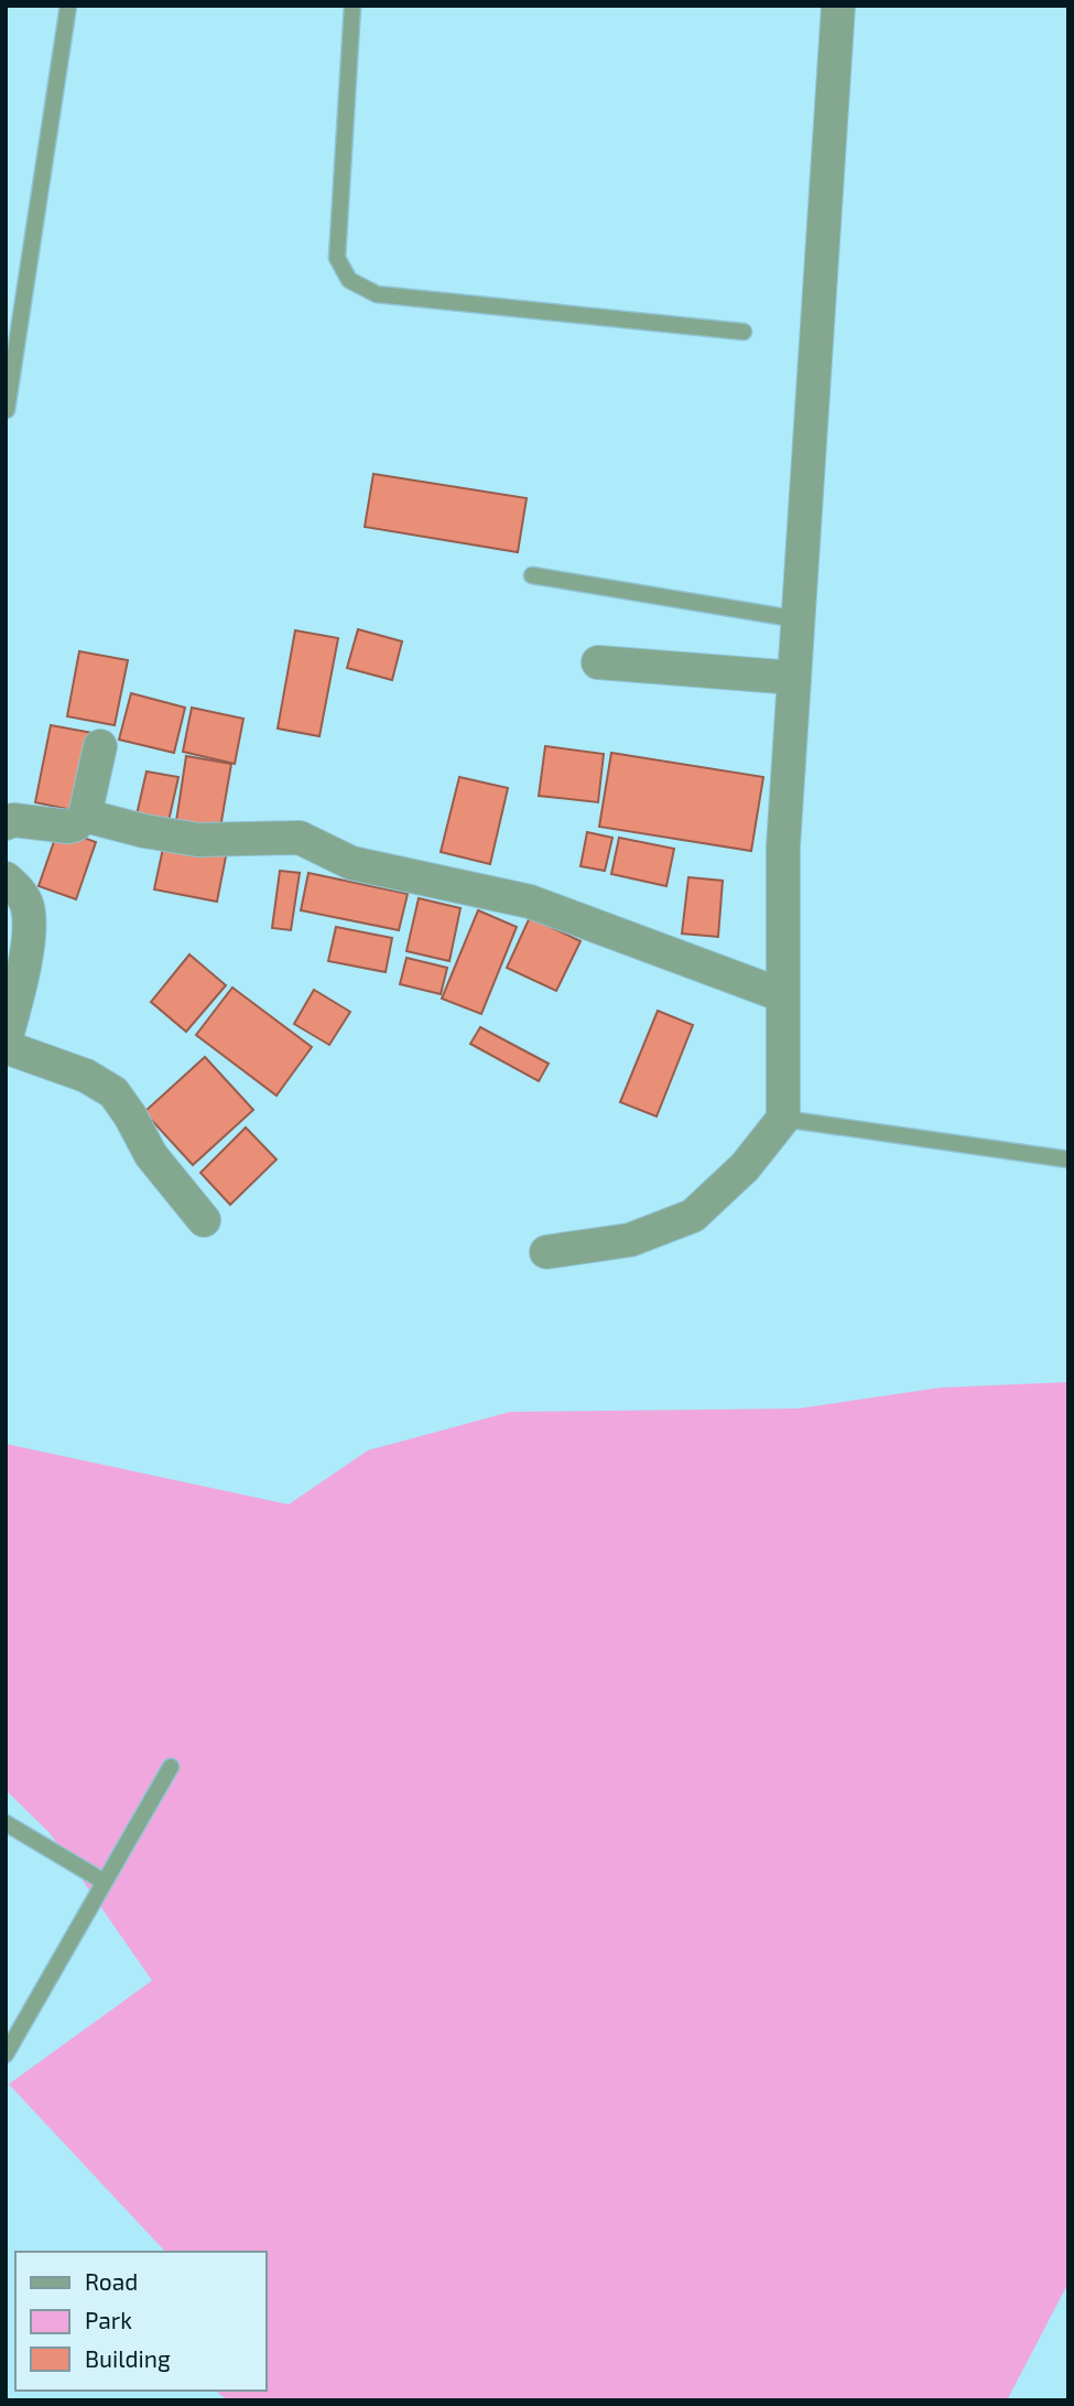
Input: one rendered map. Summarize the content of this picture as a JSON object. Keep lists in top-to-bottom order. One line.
{"legend":["Road","Park","Building"]}
